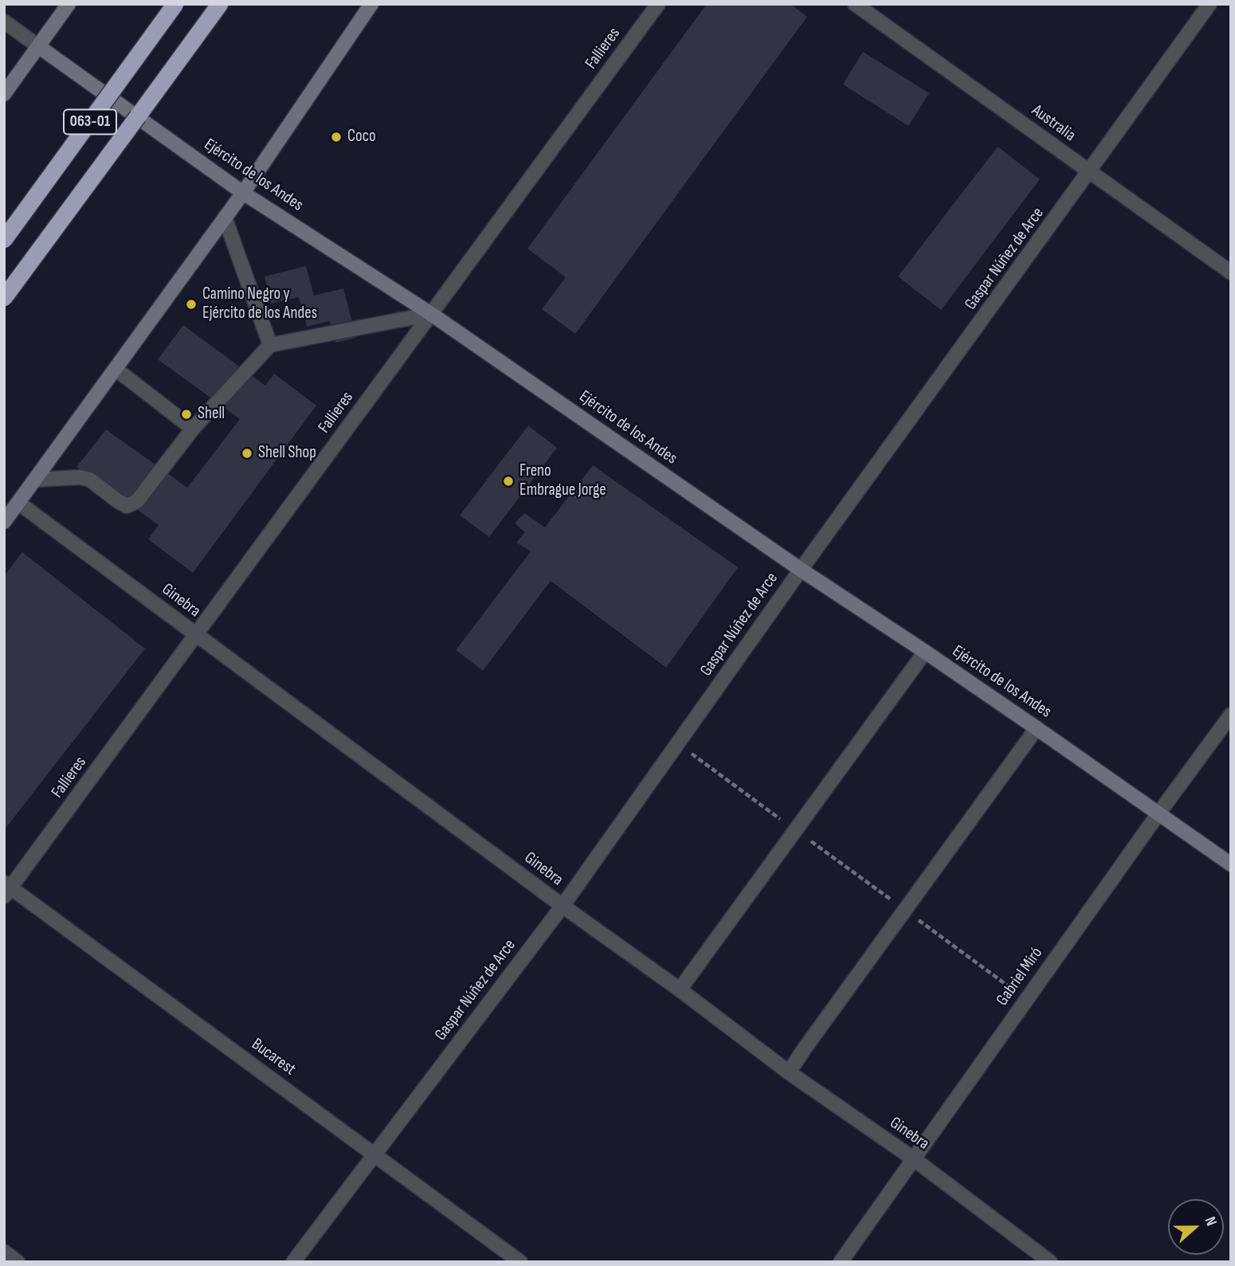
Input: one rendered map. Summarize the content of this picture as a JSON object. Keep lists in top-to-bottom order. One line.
{"streets":{"highway":["063-01"],"main road":["Ejército de los Andes"],"street":["Fallieres","Australia","Gaspar Núñez de Arce","Ginebra","Gabriel Miró","Bucarest"]},"crossings":[["Fallieres","Ejército de los Andes"],["Fallieres","Ginebra"],["Fallieres","Bucarest"],["Australia","Gaspar Núñez de Arce"],["Ejército de los Andes","Gaspar Núñez de Arce"],["Ejército de los Andes","Gabriel Miró"],["Gaspar Núñez de Arce","Ginebra"],["Gaspar Núñez de Arce","Bucarest"],["Ginebra","Gabriel Miró"]],"places":["Coco","Camino Negro y Ejército de los Andes","Shell","Shell Shop","Freno Embrague Jorge"],"north":"right"}
